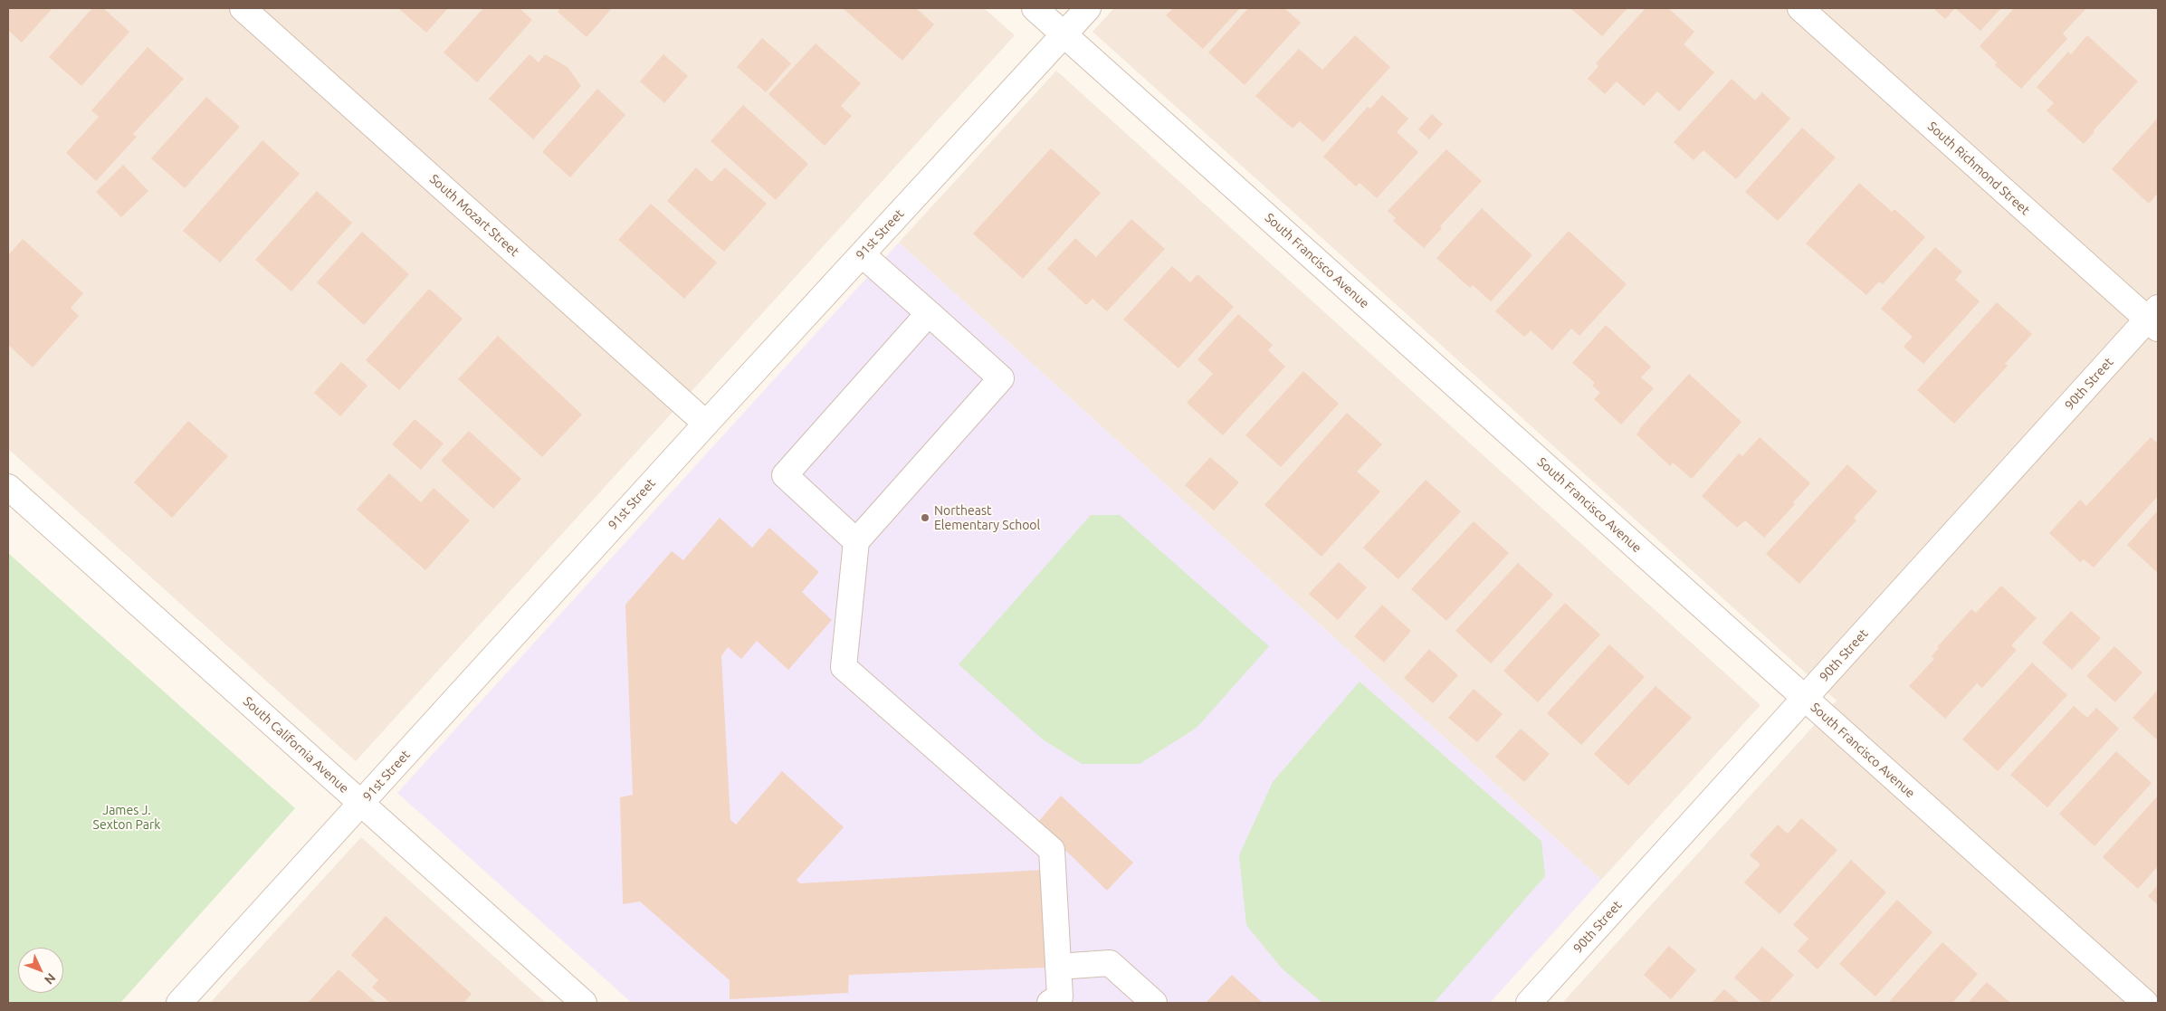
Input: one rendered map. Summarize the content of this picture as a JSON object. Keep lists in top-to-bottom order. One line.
{"streets":{"street":["South Richmond Street","South Mozart Street","91st Street","South Francisco Avenue","90th Street","South California Avenue"]},"crossings":[["South Richmond Street","90th Street"],["South Mozart Street","91st Street"],["91st Street","South Francisco Avenue"],["91st Street","South California Avenue"],["South Francisco Avenue","90th Street"]],"parks":["James J. Sexton Park"],"places":["Northeast Elementary School"],"north":"bottom right"}
